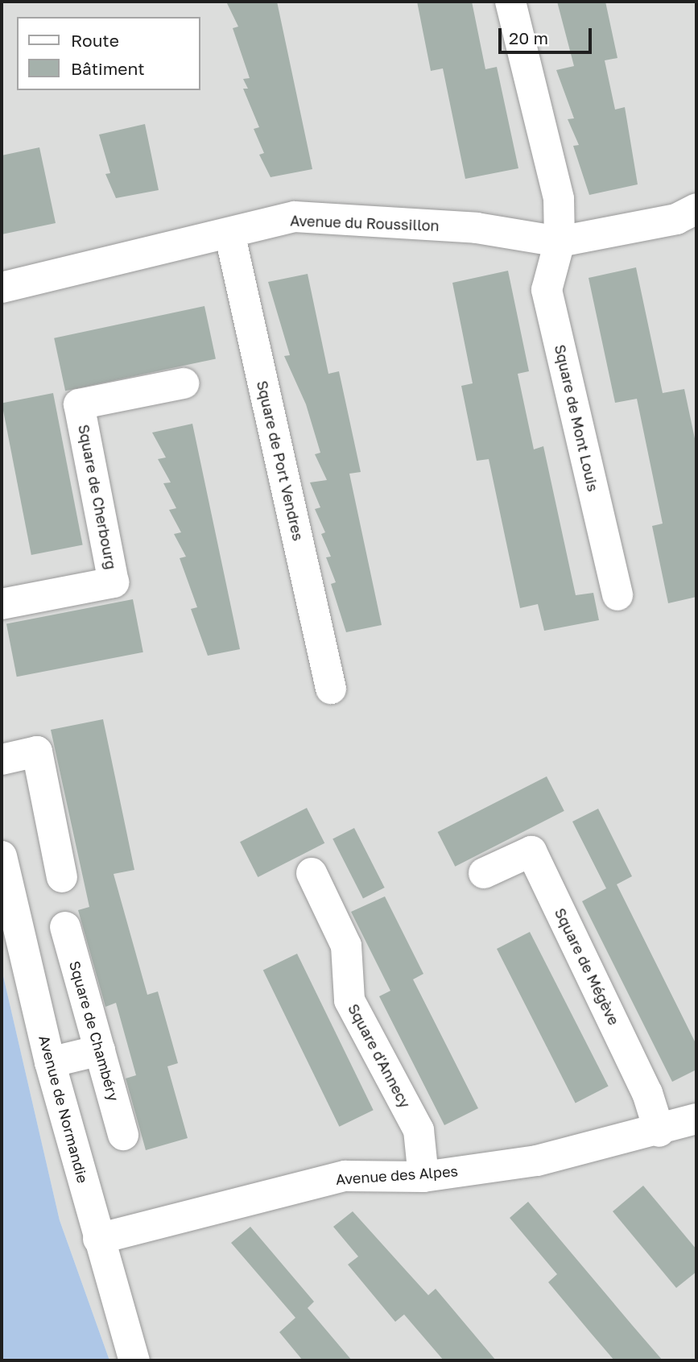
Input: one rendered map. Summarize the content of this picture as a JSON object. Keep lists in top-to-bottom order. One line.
{"streets":{"street":["Avenue du Roussillon","Square de Mont Louis","Square de Port Vendres","Square de Cherbourg","Square de Mégève","Square de Chambéry","Square d'Annecy","Avenue de Normandie","Avenue des Alpes"]},"crossings":[["Avenue du Roussillon","Square de Mont Louis"],["Avenue du Roussillon","Square de Port Vendres"],["Square de Mégève","Avenue des Alpes"],["Square d'Annecy","Avenue des Alpes"],["Avenue de Normandie","Avenue des Alpes"]],"legend":["Route","Bâtiment"],"scale_bar":"20 m"}
